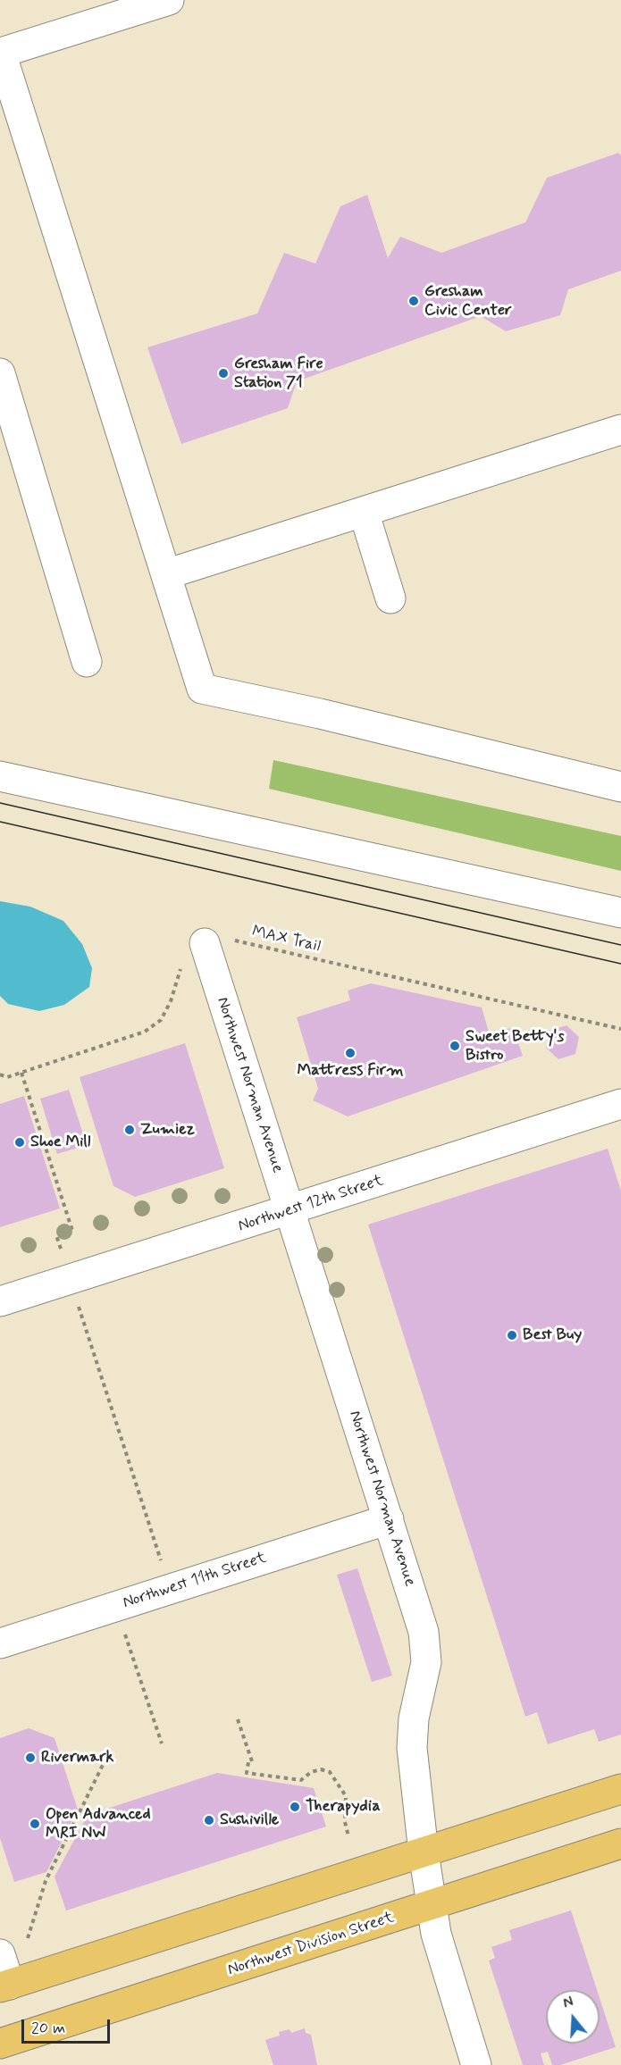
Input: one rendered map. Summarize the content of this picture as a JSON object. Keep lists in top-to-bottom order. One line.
{"streets":{"main road":["Northwest Division Street"],"street":["Northwest Norman Avenue","Northwest 12th Street","Northwest 11th Street"],"path":["MAX Trail"]},"crossings":[["MAX Trail","Northwest Norman Avenue"],["Northwest Norman Avenue","Northwest 12th Street"],["Northwest Norman Avenue","Northwest 11th Street"],["Northwest Norman Avenue","Northwest Division Street"]],"places":["Gresham Civic Center","Gresham Fire Station 71","Sweet Betty's Bistro","Mattress Firm","Zumiez","Shoe Mill","Best Buy","Rivermark","Therapydia","Sushiville","Open Advanced MRI NW"],"scale_bar":"20 m","north":"top"}
